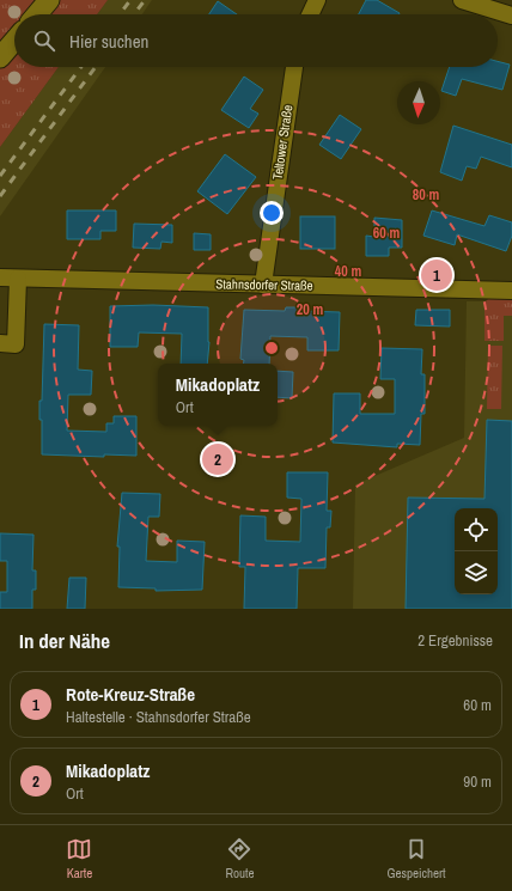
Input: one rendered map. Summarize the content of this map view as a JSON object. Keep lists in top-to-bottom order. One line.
{"streets":{"street":["Teltower Straße","Stahnsdorfer Straße"]},"crossings":[["Teltower Straße","Stahnsdorfer Straße"]],"north":"bottom","page":{"search":"Hier suchen","pins":["1","2"],"popup":["Mikadoplatz","Ort"],"heading":["In der Nähe","2 Ergebnisse"],"list":[{"mark":"1","name":"Rote-Kreuz-Straße","note":"Haltestelle · Stahnsdorfer Straße","value":"60 m"},{"mark":"2","name":"Mikadoplatz","note":"Ort","value":"90 m"}],"nav":["Karte","Route","Gespeichert"]},"rings":["80 m","60 m","40 m","20 m"]}
